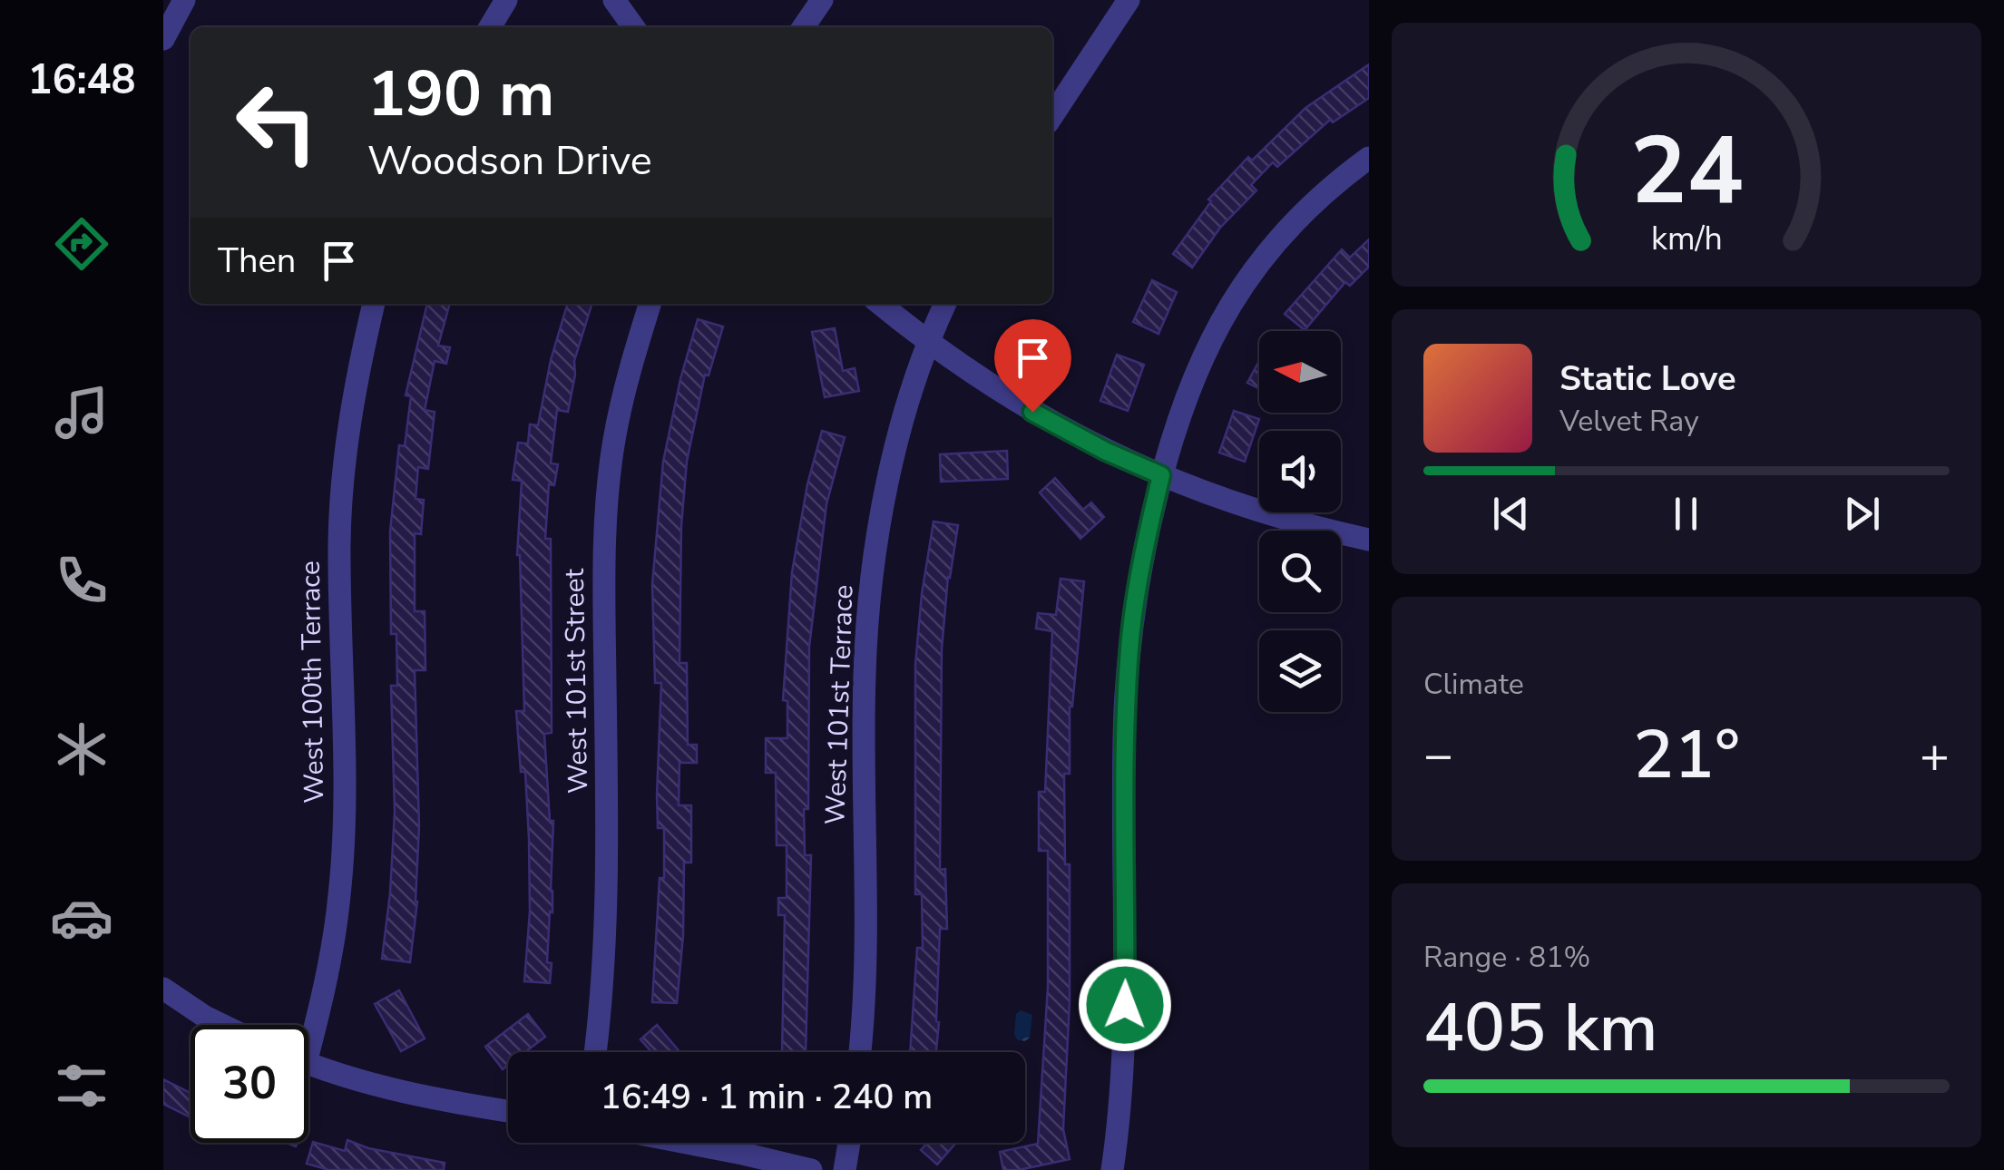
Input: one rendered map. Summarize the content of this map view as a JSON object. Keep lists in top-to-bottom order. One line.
{"streets":{"street":["West 101st Street","West 100th Terrace","West 101st Terrace"]},"north":"left","page":{"tabs":"16:48","turn":["190 m","Woodson Drive"],"then":"Then","song":["Static Love","Velvet Ray"],"tile":["Climate",["Range · 81%","405 km"]],"heat":["−","21°","+"],"limit":"30","trip":"16:49 · 1 min · 240 m","gauge":["24","km/h"]}}
